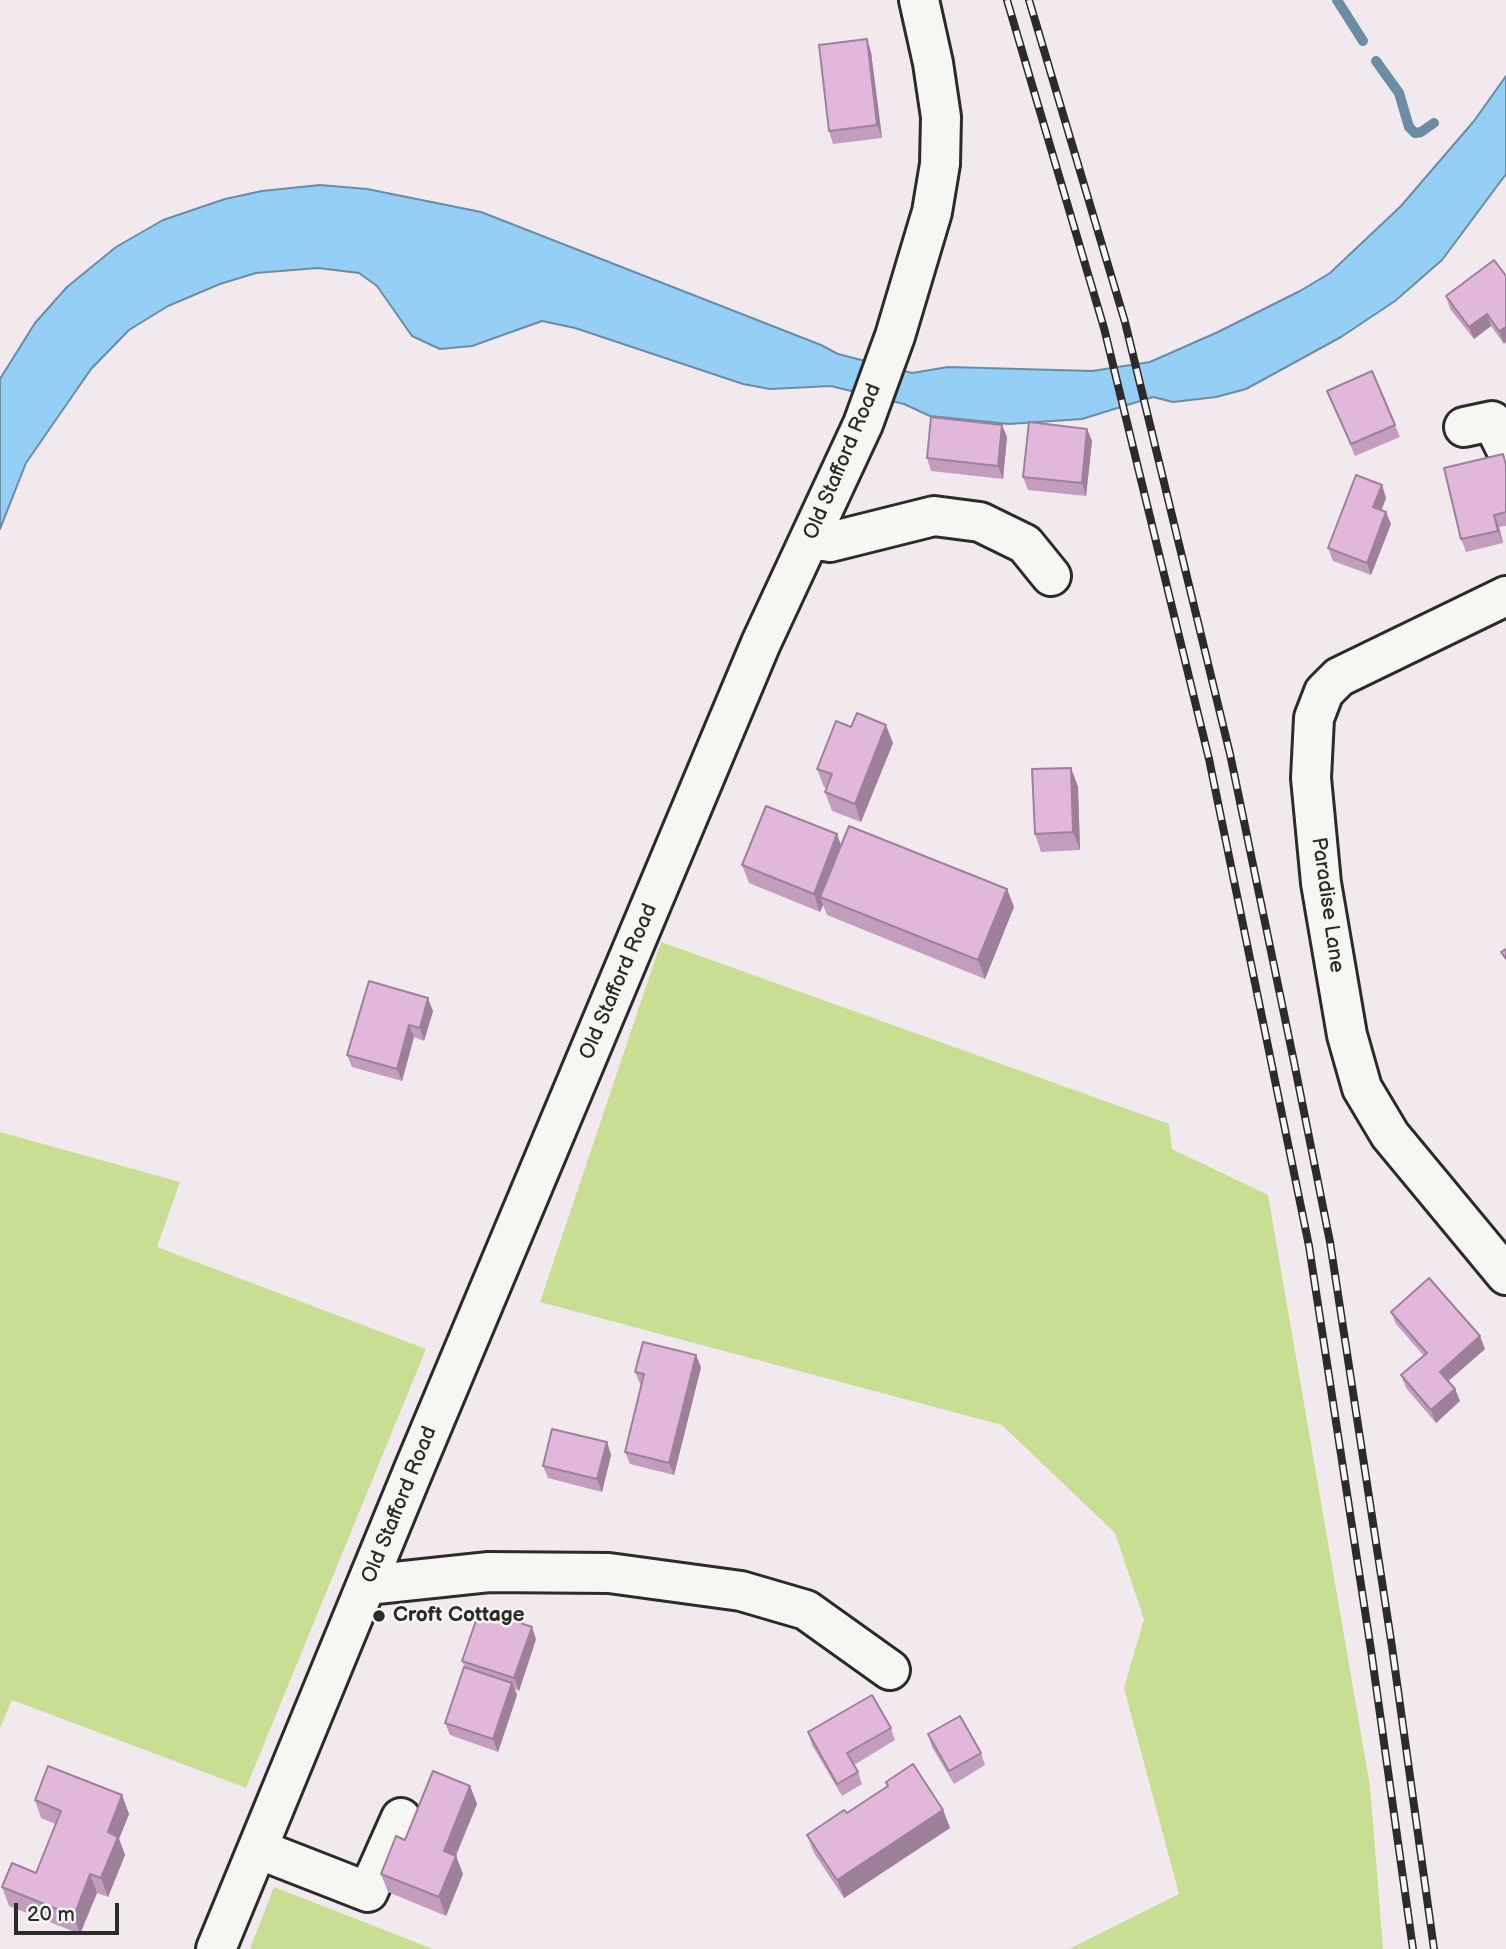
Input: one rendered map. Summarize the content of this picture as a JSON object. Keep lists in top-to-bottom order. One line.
{"streets":{"street":["Old Stafford Road","Paradise Lane"]},"places":["Croft Cottage"],"scale_bar":"20 m"}
